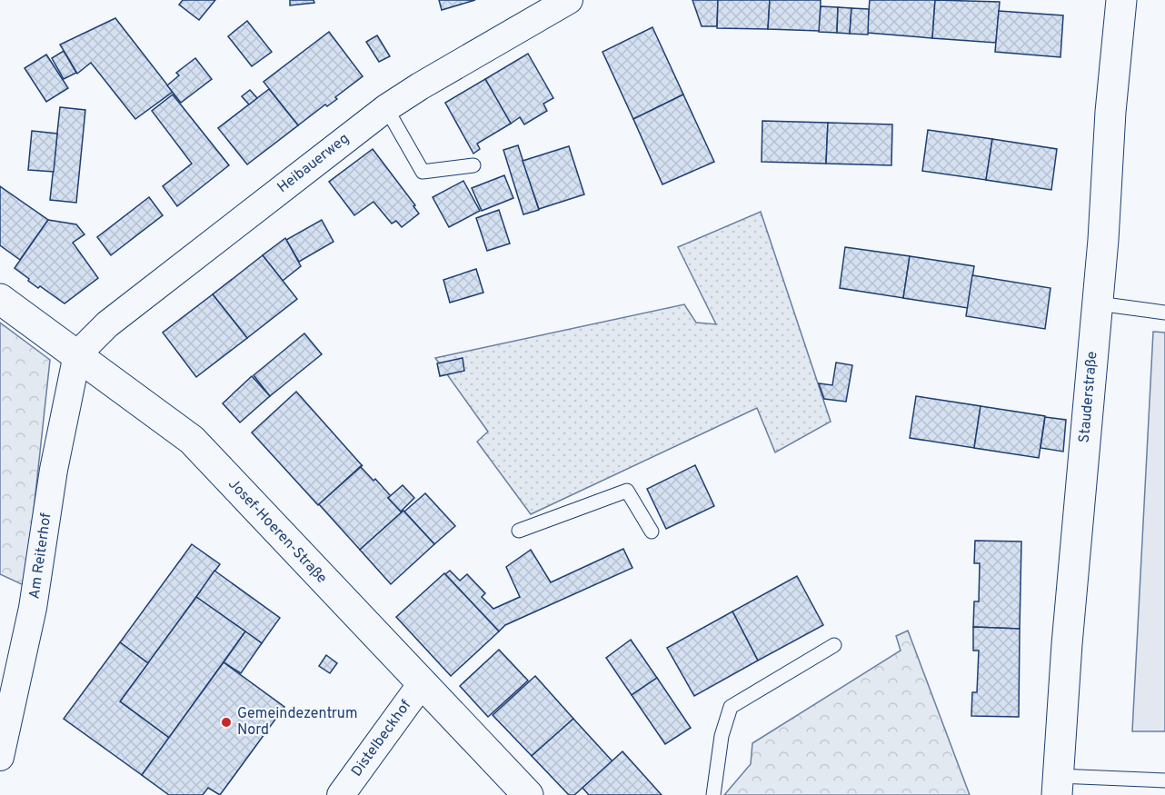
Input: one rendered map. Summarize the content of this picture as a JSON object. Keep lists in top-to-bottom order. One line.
{"streets":{"main road":["Stauderstraße","Josef-Hoeren-Straße"],"street":["Heibauerweg","Am Reiterhof","Distelbeckhof"]},"crossings":[["Heibauerweg","Josef-Hoeren-Straße"],["Heibauerweg","Am Reiterhof"],["Josef-Hoeren-Straße","Am Reiterhof"],["Josef-Hoeren-Straße","Distelbeckhof"]],"places":["Gemeindezentrum Nord"]}
